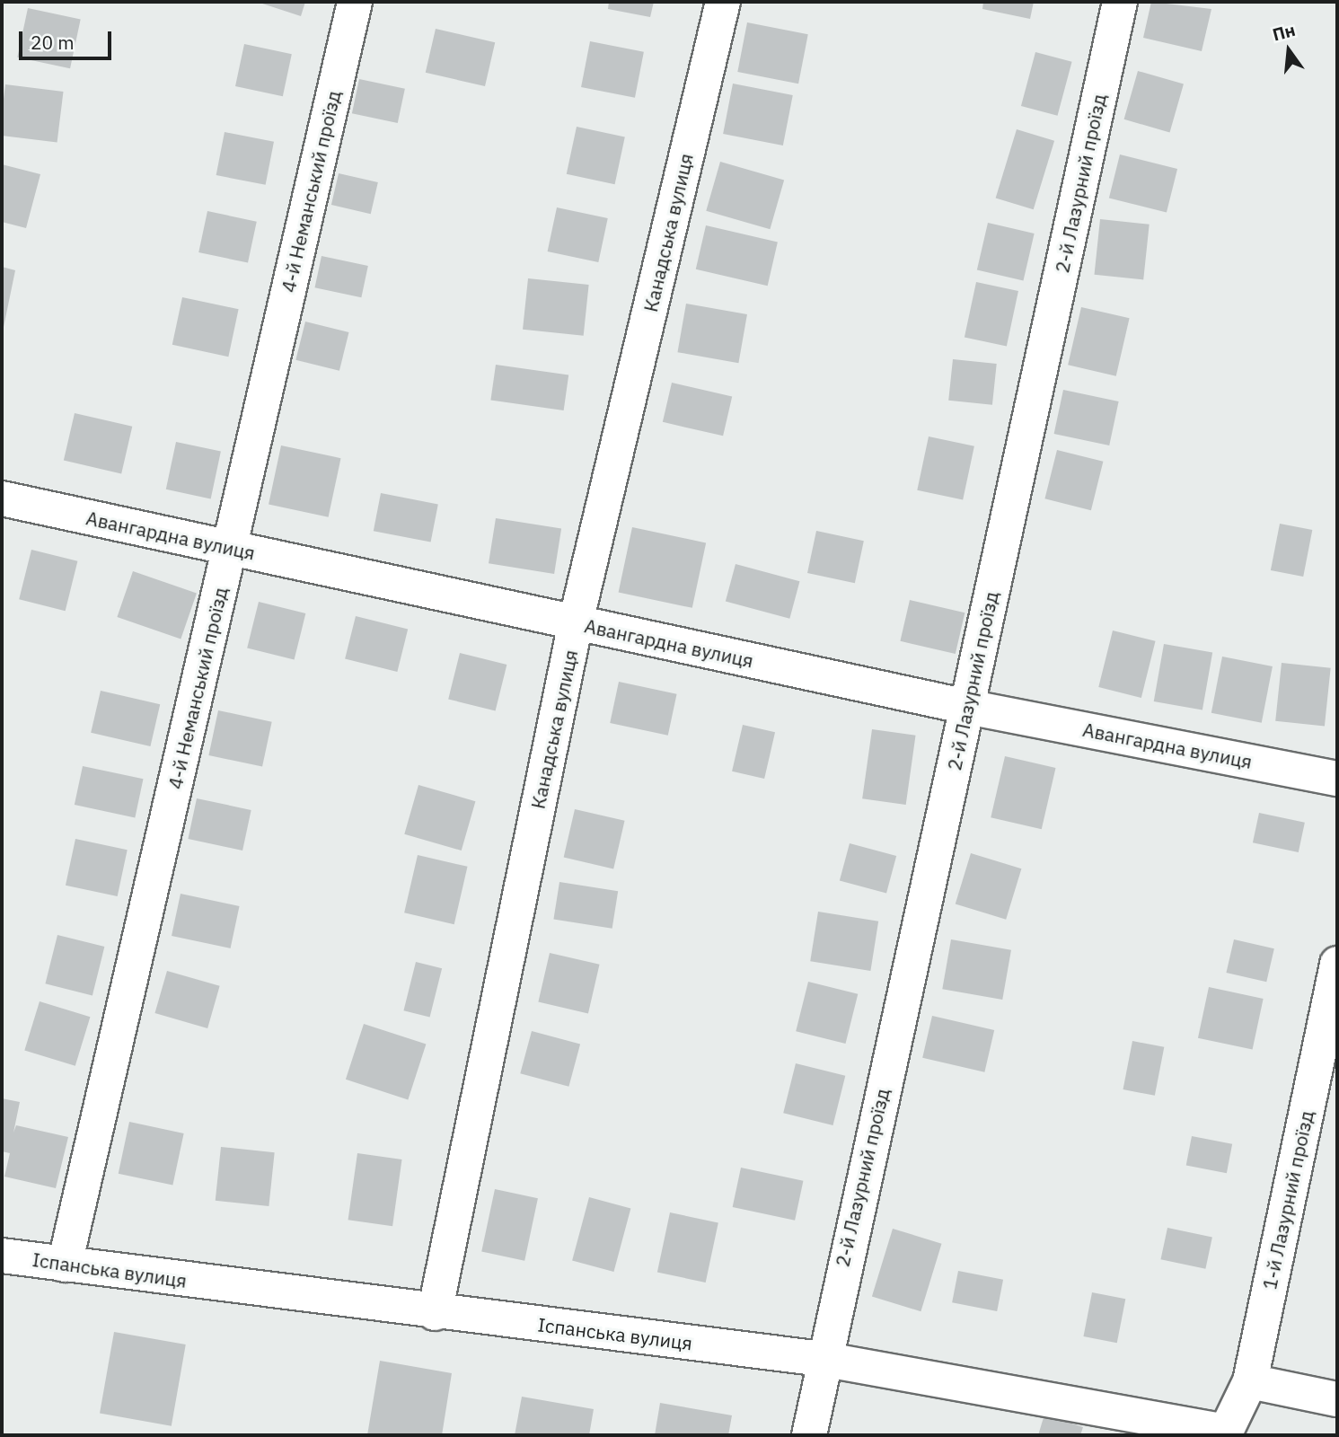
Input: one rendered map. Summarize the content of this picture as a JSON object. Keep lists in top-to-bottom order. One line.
{"streets":{"street":["2-й Лазурний проїзд","4-й Неманський проїзд","Канадська вулиця","Авангардна вулиця","1-й Лазурний проїзд","Іспанська вулиця"]},"crossings":[["2-й Лазурний проїзд","Авангардна вулиця"],["2-й Лазурний проїзд","Іспанська вулиця"],["4-й Неманський проїзд","Авангардна вулиця"],["4-й Неманський проїзд","Іспанська вулиця"],["Канадська вулиця","Авангардна вулиця"],["Канадська вулиця","Іспанська вулиця"],["1-й Лазурний проїзд","Іспанська вулиця"]],"scale_bar":"20 m","north":"top"}
